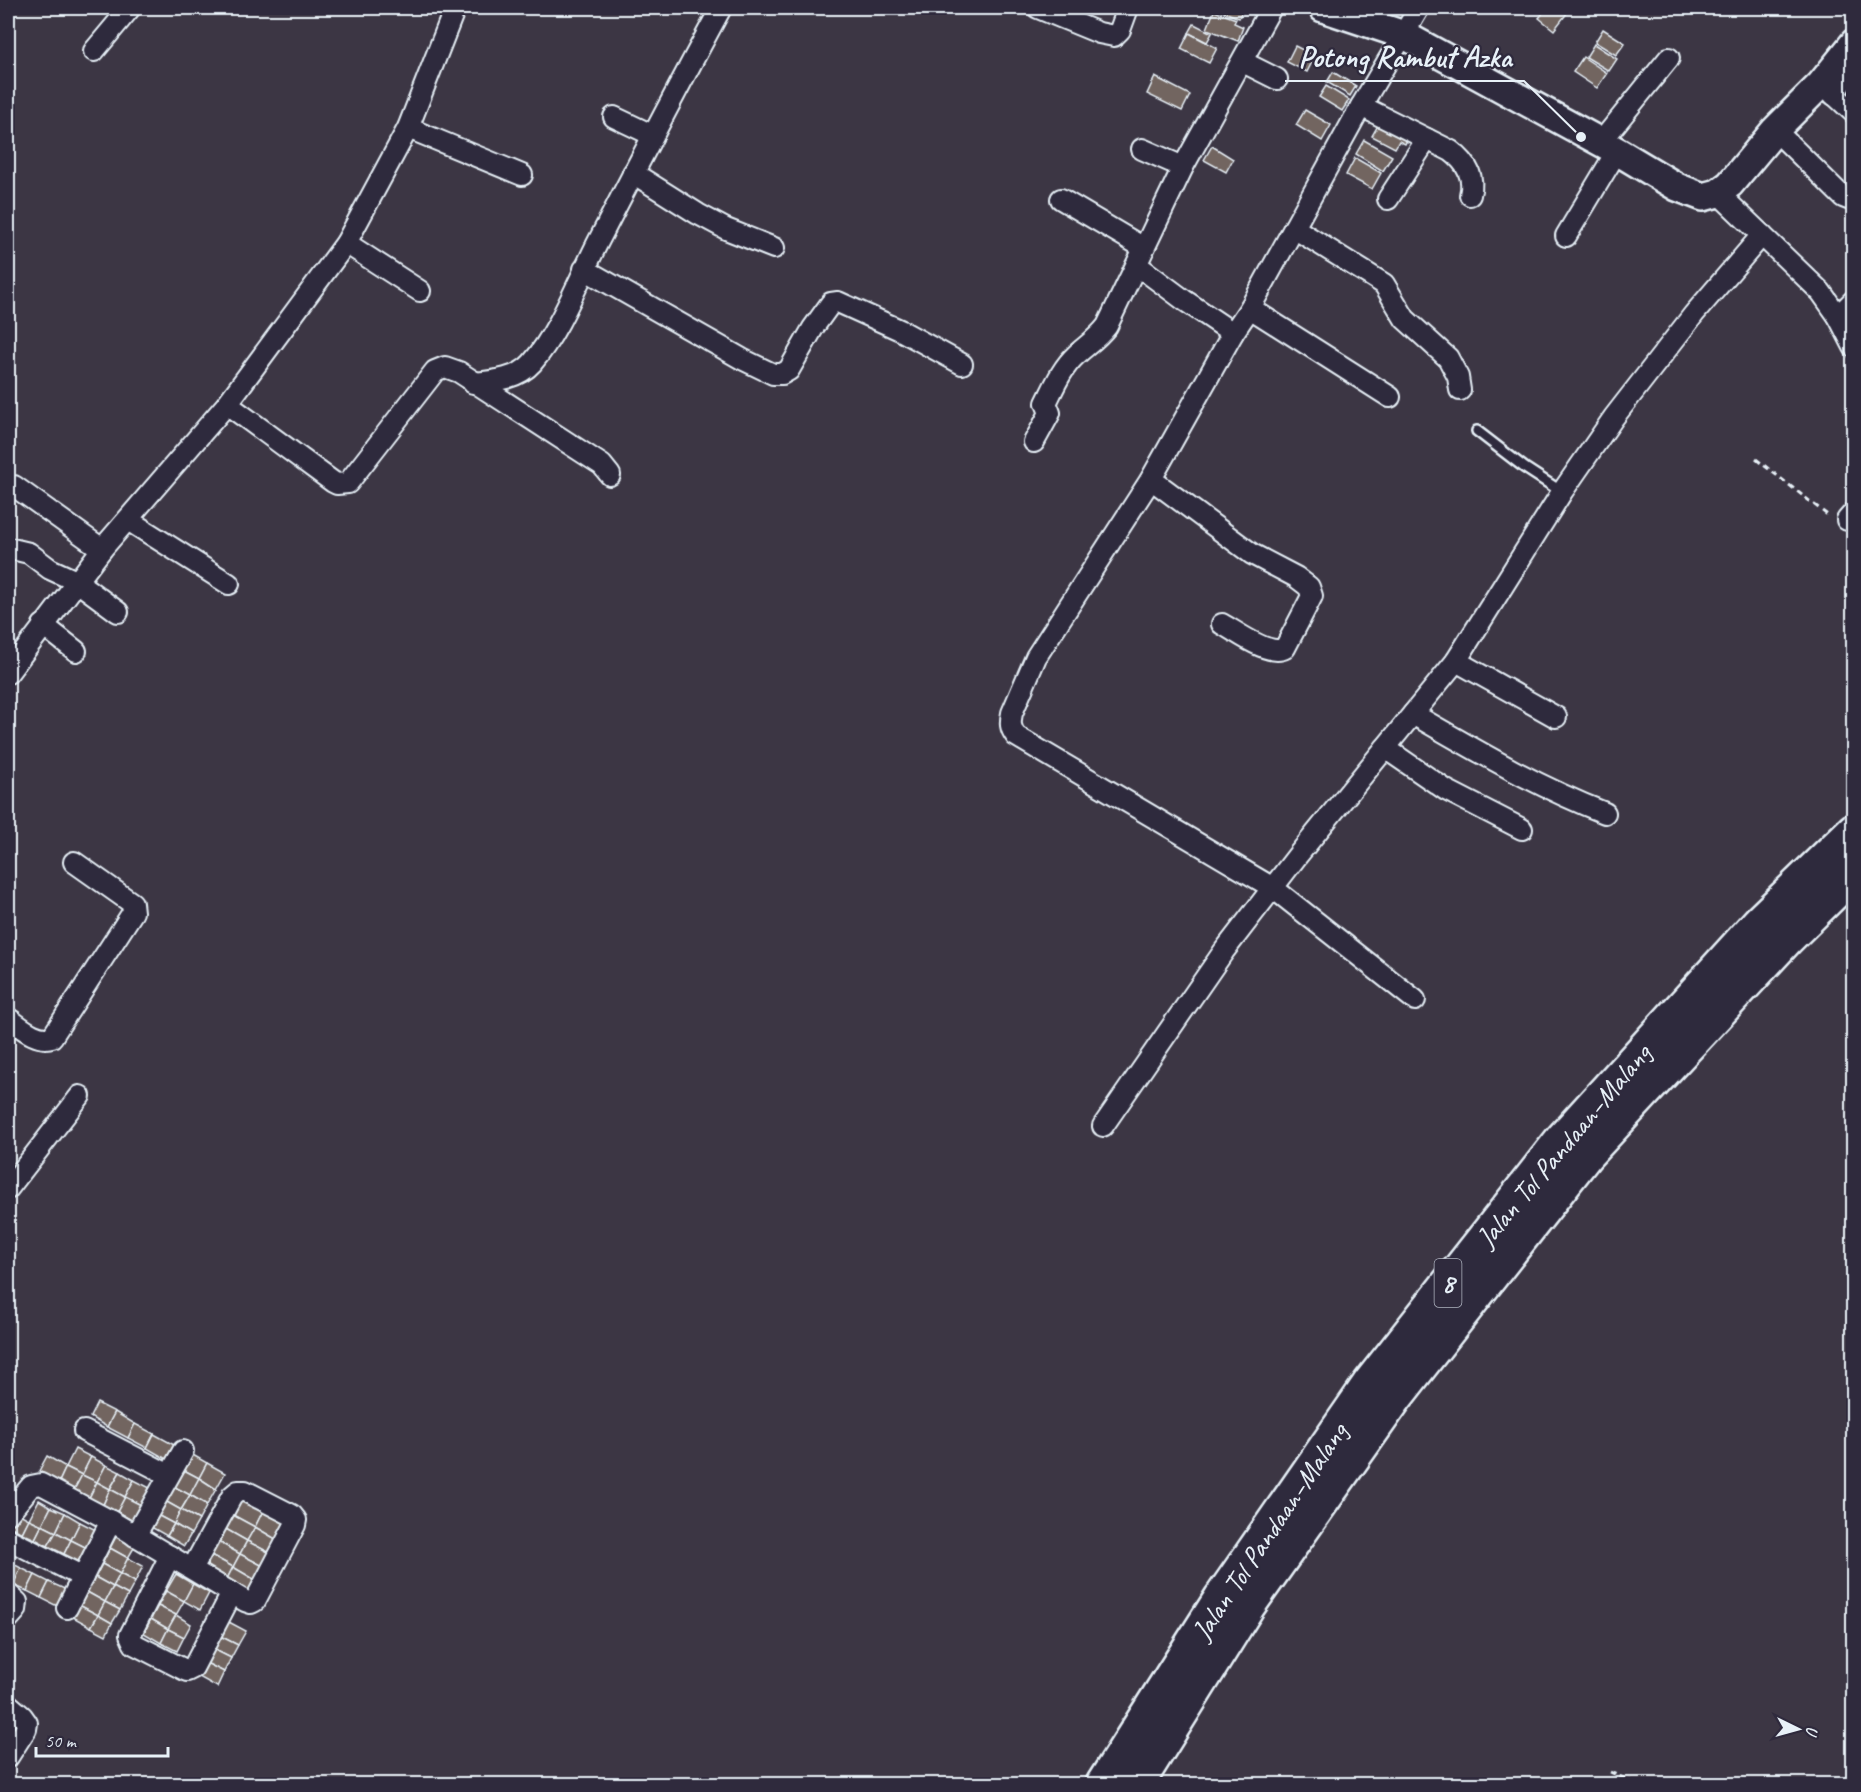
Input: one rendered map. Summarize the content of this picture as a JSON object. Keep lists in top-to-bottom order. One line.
{"streets":{"highway":["Jalan Tol Pandaan–Malang","8"]},"places":["Potong Rambut Azka"],"scale_bar":"50 m","north":"right"}
